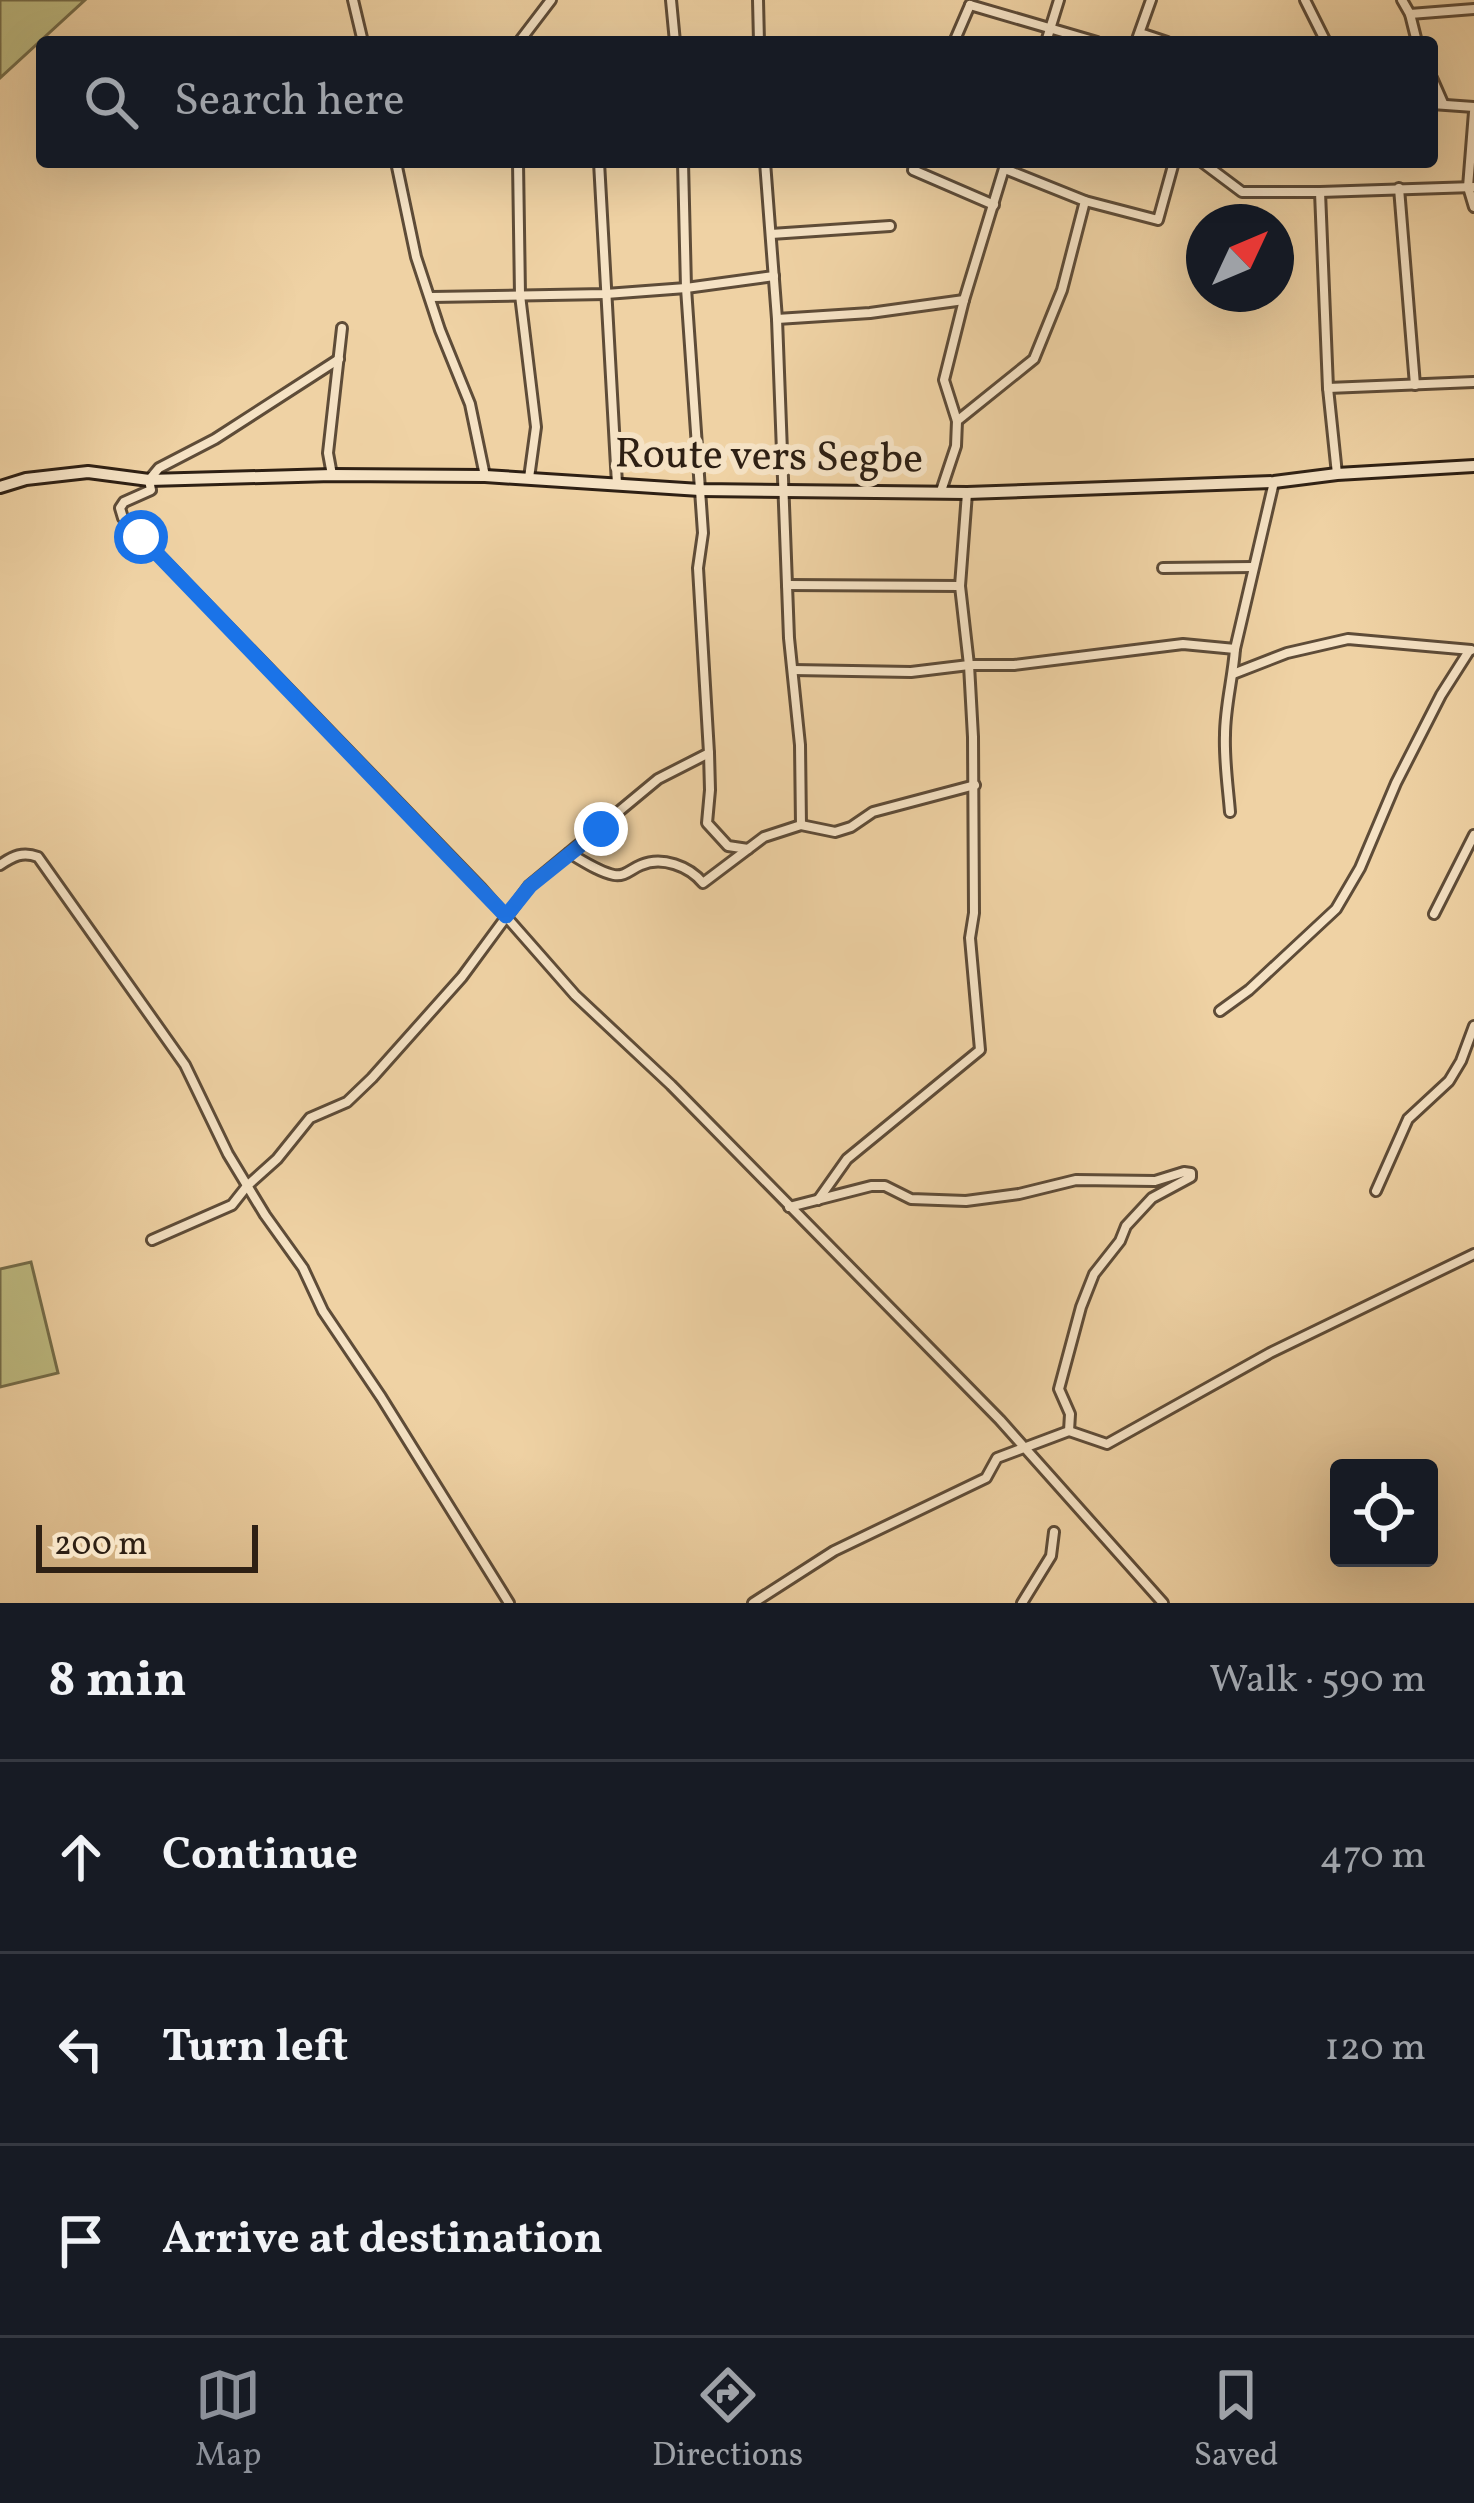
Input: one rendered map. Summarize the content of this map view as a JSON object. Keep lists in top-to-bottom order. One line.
{"streets":{"main road":["Route vers Segbe"]},"scale_bar":"200 m","north":"top right","page":{"search":"Search here","scale":"200 m","heading":["8 min","Walk · 590 m"],"list":[["Continue","470 m"],["Turn left","120 m"],"Arrive at destination"],"nav":["Map","Directions","Saved"]}}
